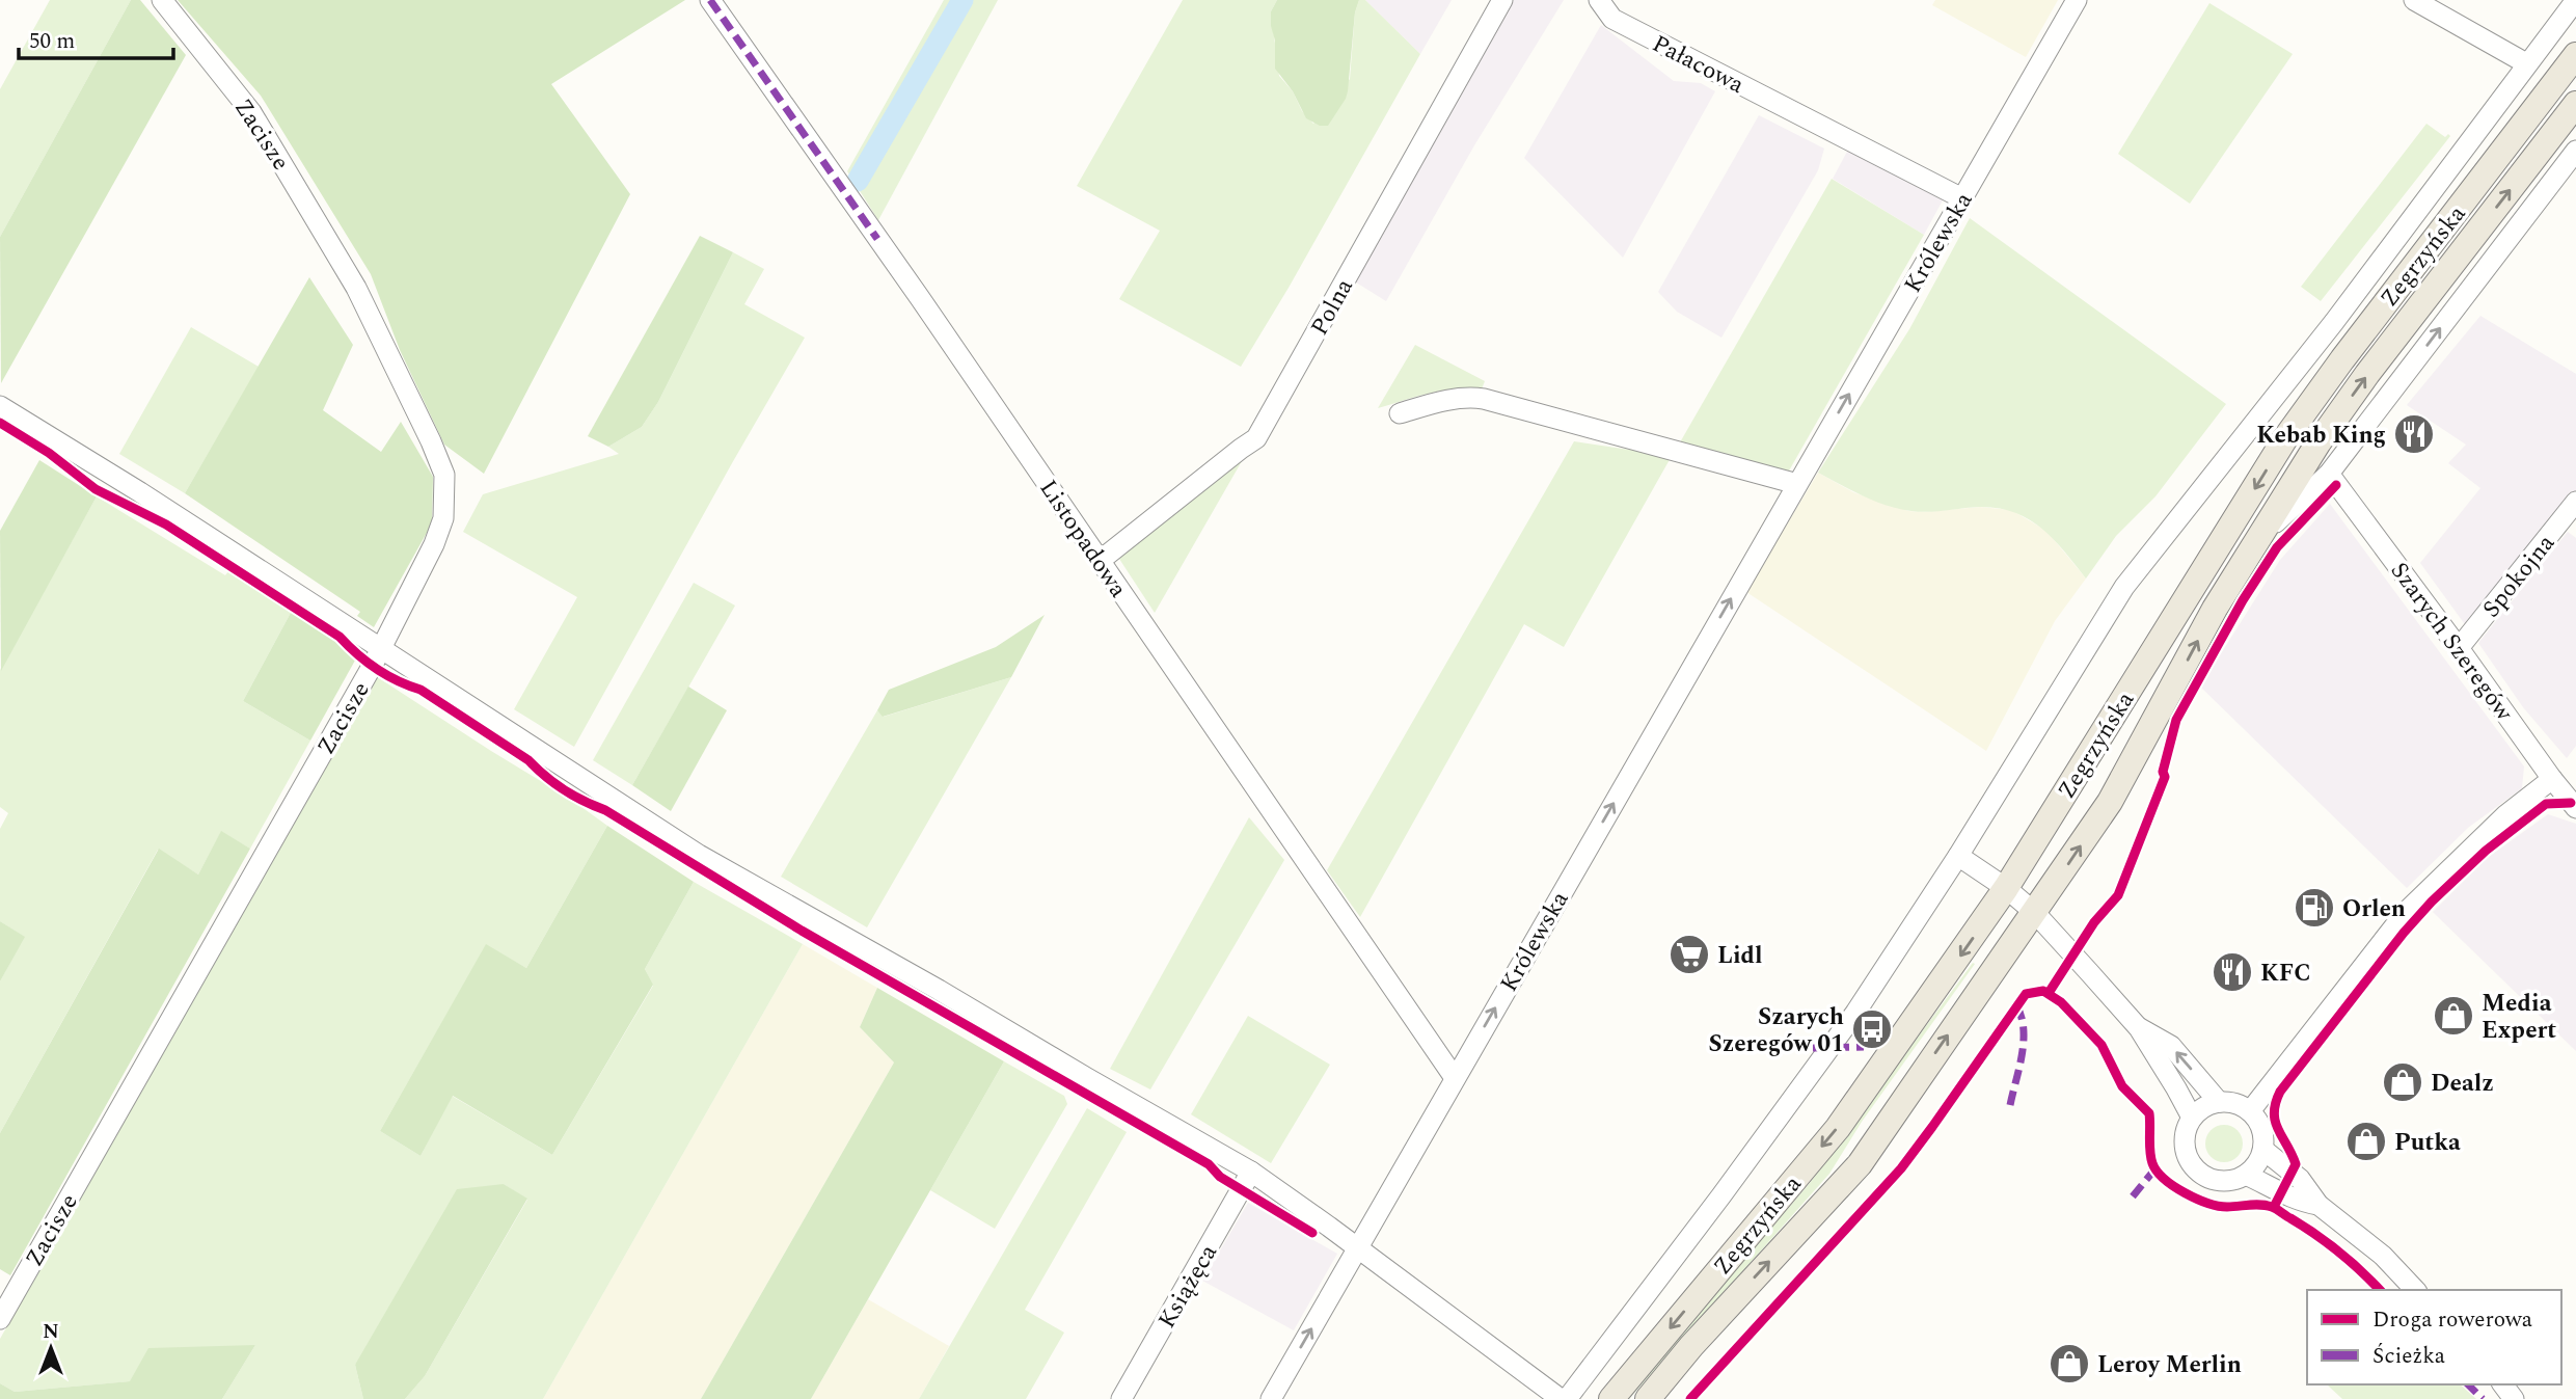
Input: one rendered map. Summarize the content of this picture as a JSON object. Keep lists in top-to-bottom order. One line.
{"streets":{"main road":["Zegrzyńska"],"street":["Pałacowa","Zacisze","Królewska","Polna","Listopadowa","Spokojna","Szarych Szeregów","Książęca"]},"crossings":[["Pałacowa","Królewska"],["Królewska","Listopadowa"],["Polna","Listopadowa"],["Spokojna","Szarych Szeregów"]],"one_way":["Królewska"],"places":{"restaurant":["Kebab King","KFC"],"fuel station":["Orlen"],"supermarket":["Lidl"],"shop":["Media Expert","Dealz","Putka","Leroy Merlin"],"bus stop":["Szarych Szeregów 01"]},"legend":["Droga rowerowa","Ścieżka"],"scale_bar":"50 m","north":"top"}
